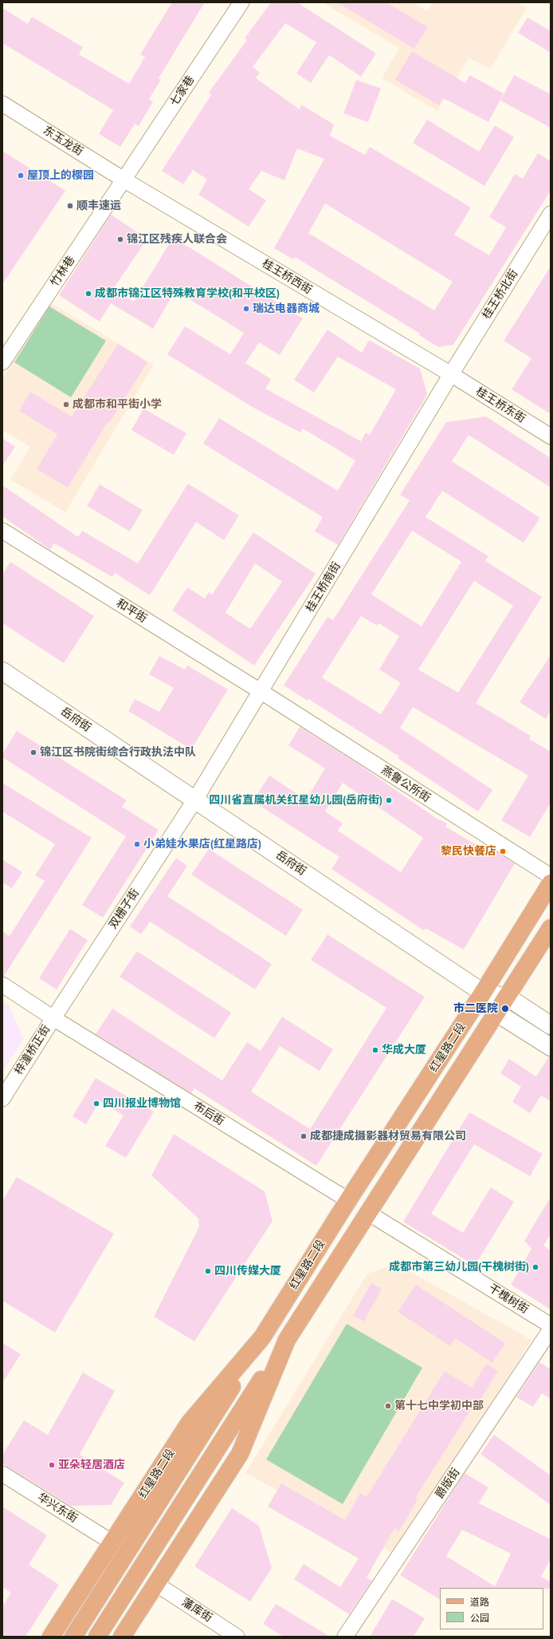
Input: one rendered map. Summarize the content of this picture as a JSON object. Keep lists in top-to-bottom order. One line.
{"streets":{"main road":["红星路二段"],"street":["七家巷","东玉龙街","竹林巷","桂王桥西街","桂王桥北街","桂王桥东街","桂王桥南街","和平街","岳府街","燕鲁公所街","双栅子街","梓潼桥正街","布后街","干槐树街","爵版街","华兴东街","藩库街"]},"crossings":[["七家巷","东玉龙街"],["七家巷","竹林巷"],["七家巷","桂王桥西街"],["东玉龙街","竹林巷"],["东玉龙街","桂王桥西街"],["竹林巷","桂王桥西街"],["桂王桥西街","桂王桥北街"],["桂王桥西街","桂王桥东街"],["桂王桥西街","桂王桥南街"],["桂王桥北街","桂王桥东街"],["桂王桥北街","桂王桥南街"],["桂王桥东街","桂王桥南街"],["桂王桥南街","和平街"],["桂王桥南街","岳府街"],["桂王桥南街","燕鲁公所街"],["桂王桥南街","双栅子街"],["和平街","燕鲁公所街"],["岳府街","双栅子街"],["岳府街","红星路二段"],["双栅子街","梓潼桥正街"],["双栅子街","布后街"],["红星路二段","布后街"],["红星路二段","干槐树街"],["红星路二段","华兴东街"],["红星路二段","藩库街"],["梓潼桥正街","布后街"]],"places":["屋顶上的樱园","顺丰速运","锦江区残疾人联合会","成都市锦江区特殊教育学校(和平校区)","瑞达电器商城","成都市和平街小学","锦江区书院街综合行政执法中队","四川省直属机关红星幼儿园(岳府街)","小弟娃水果店(红星路店)","黎民快餐店","市二医院","华成大厦","四川报业博物馆","成都捷成摄影器材贸易有限公司","成都市第三幼儿园(干槐树街)","四川传媒大厦","第十七中学初中部","亚朵轻居酒店"],"legend":["道路","公园"]}
